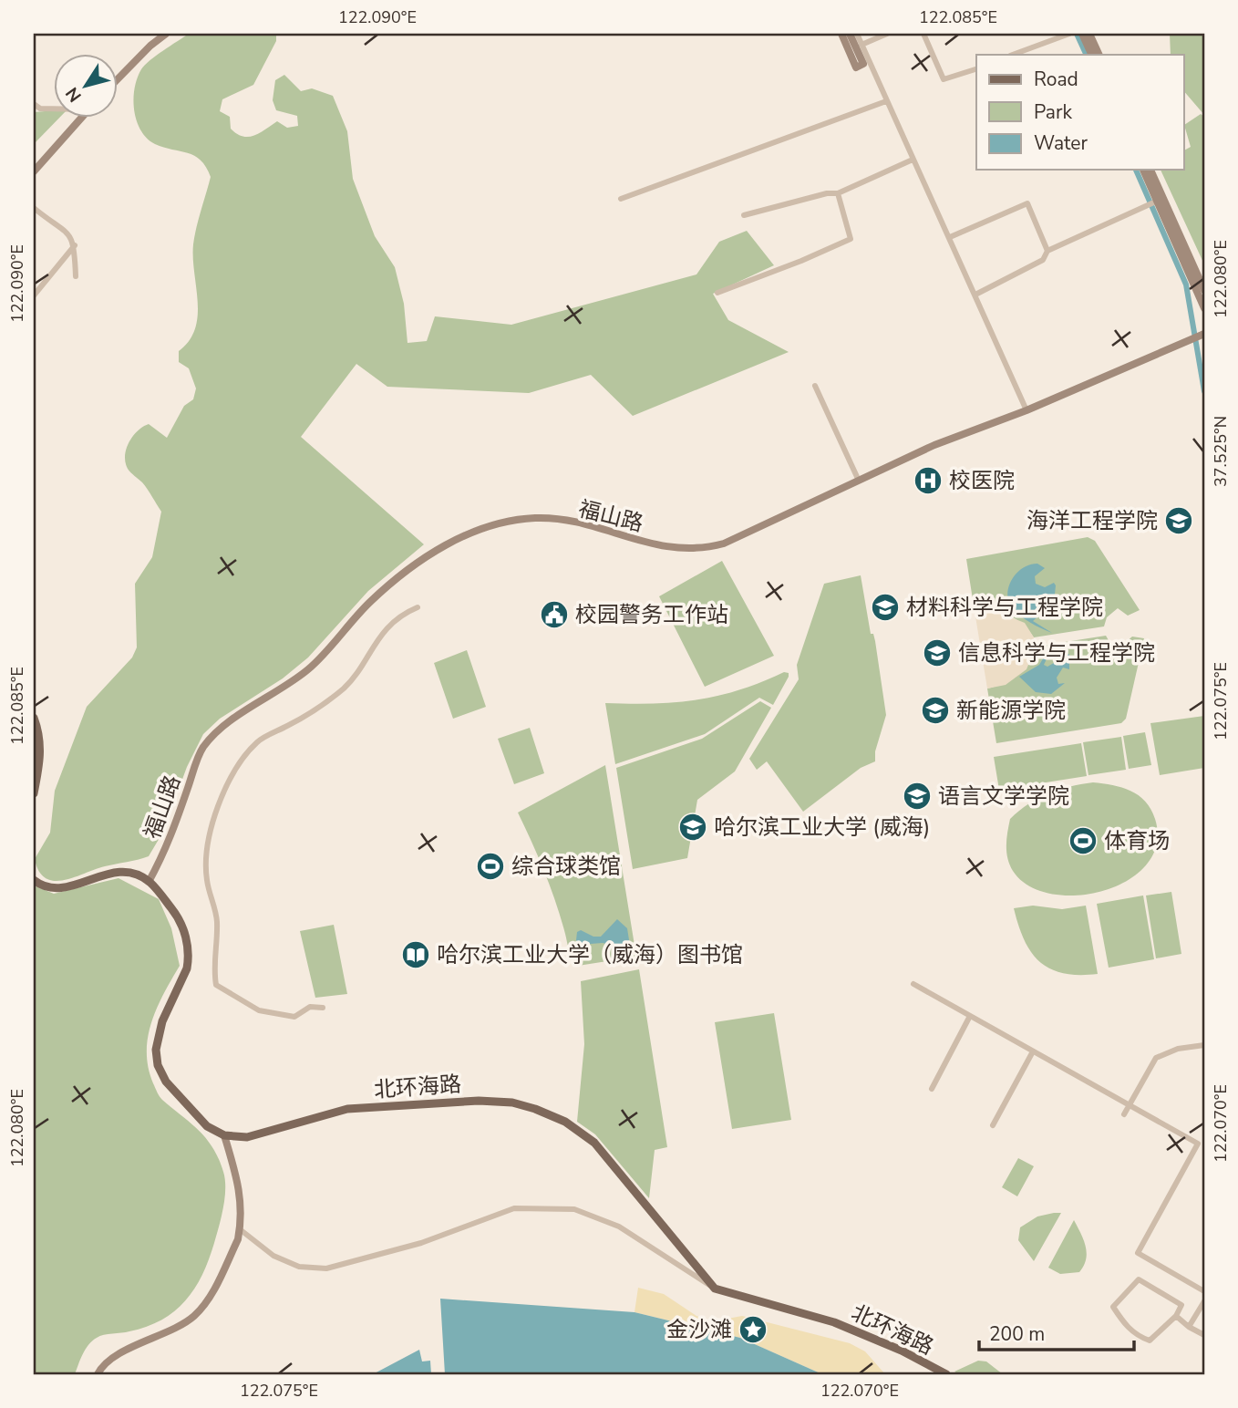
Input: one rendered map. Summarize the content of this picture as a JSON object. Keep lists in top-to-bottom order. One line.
{"streets":{"main road":["福山路","北环海路"]},"places":{"hospital":["校医院"],"school or university":["海洋工程学院","材料科学与工程学院","信息科学与工程学院","新能源学院","语言文学学院","哈尔滨工业大学 (威海)"],"public building":["校园警务工作站"],"sports":["体育场","综合球类馆"],"library":["哈尔滨工业大学（威海）图书馆"],"place":["金沙滩"]},"legend":["Road","Park","Water"],"scale_bar":"200 m","north":"bottom left","coordinates":["122.090°E","122.085°E","122.080°E","37.525°N","122.075°E","122.070°E"]}
